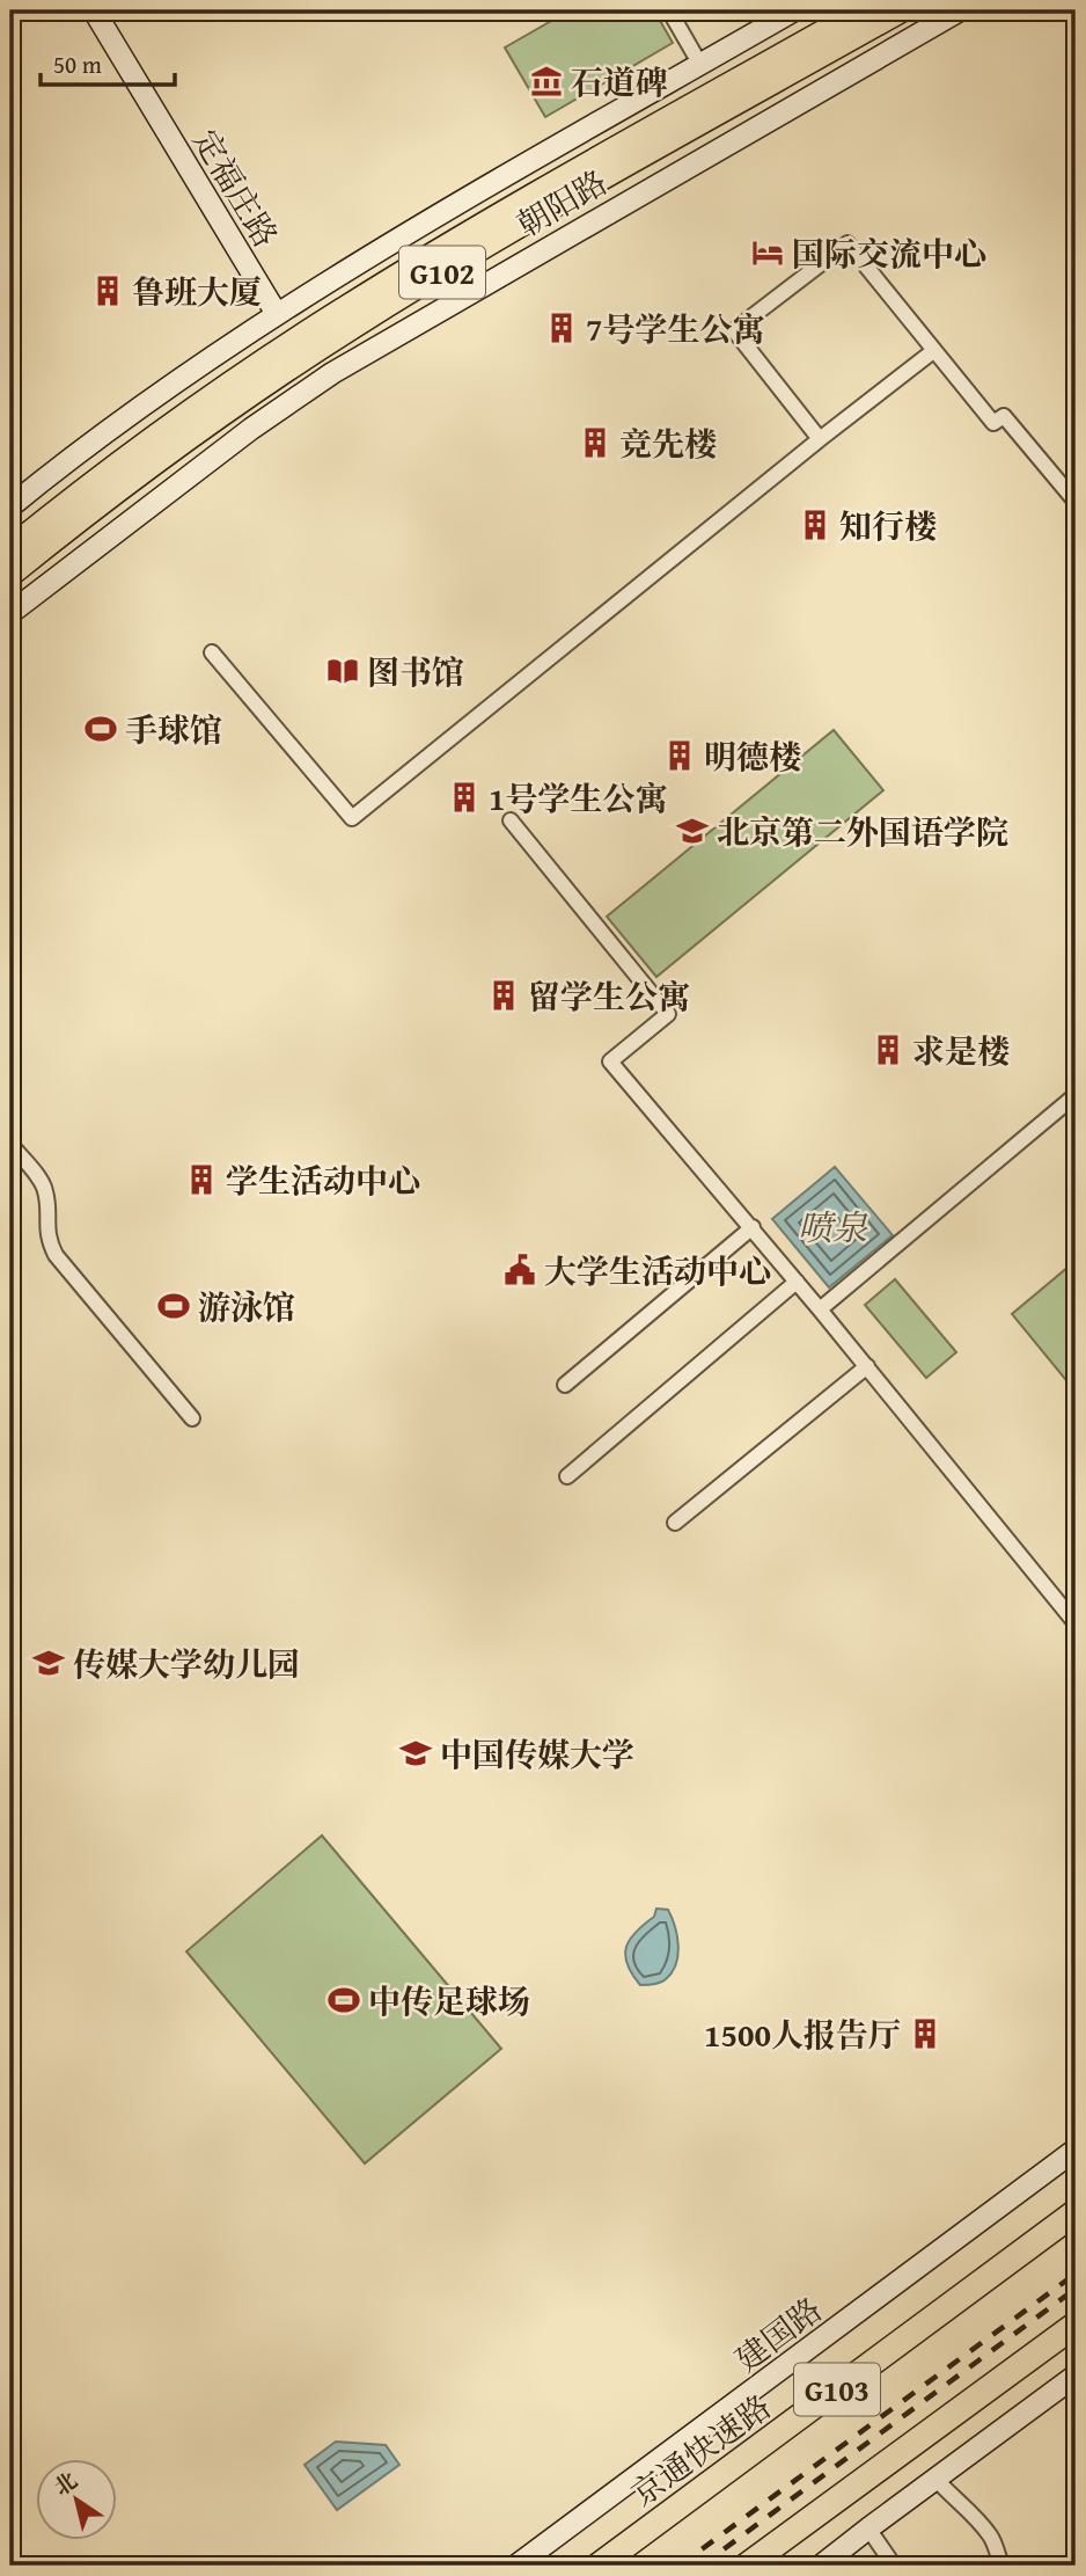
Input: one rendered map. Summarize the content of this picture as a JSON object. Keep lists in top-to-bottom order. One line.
{"streets":{"highway":["朝阳路","G102","G103","京通快速路"],"street":["定福庄路","建国路"]},"crossings":[["定福庄路","朝阳路"]],"water":["喷泉"],"places":{"museum":["石道碑"],"hotel":["国际交流中心"],"building":["鲁班大厦","7号学生公寓","竞先楼","知行楼","明德楼","1号学生公寓","留学生公寓","求是楼","学生活动中心","1500人报告厅"],"library":["图书馆"],"sports":["手球馆","游泳馆","中传足球场"],"school or university":["北京第二外国语学院","传媒大学幼儿园","中国传媒大学"],"public building":["大学生活动中心"]},"scale_bar":"50 m","north":"top left"}
